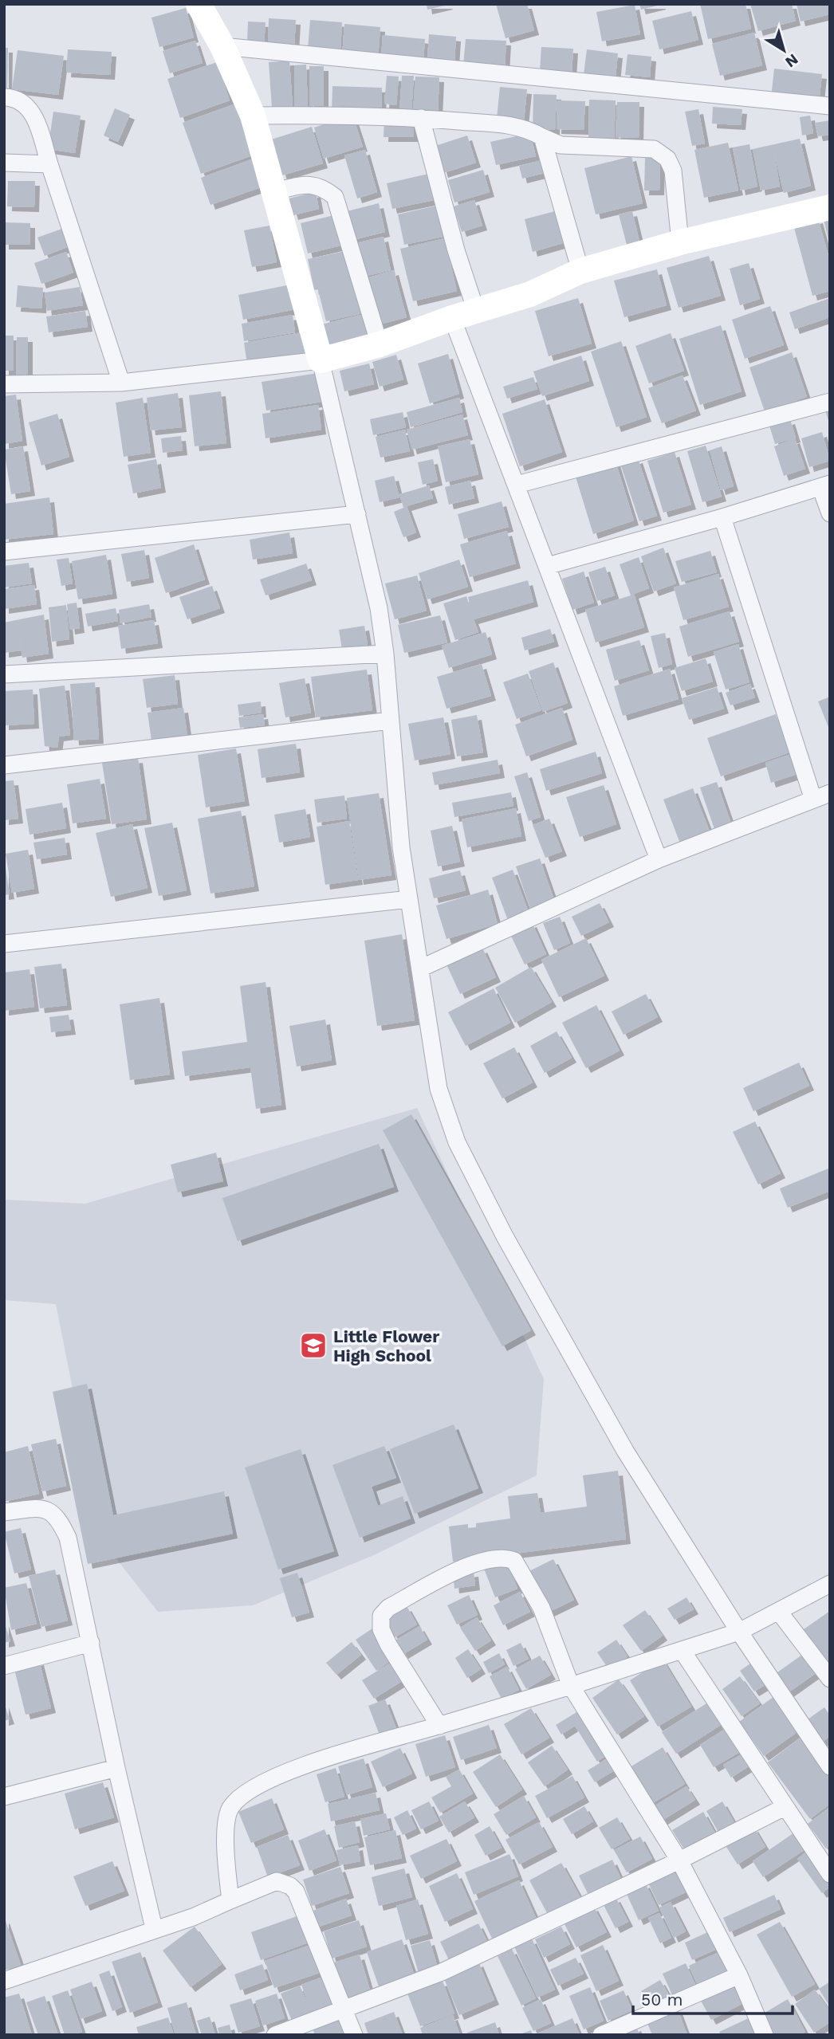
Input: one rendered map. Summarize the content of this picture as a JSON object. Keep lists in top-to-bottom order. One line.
{"places":{"school or university":["Little Flower High School"]},"scale_bar":"50 m","north":"bottom right"}
